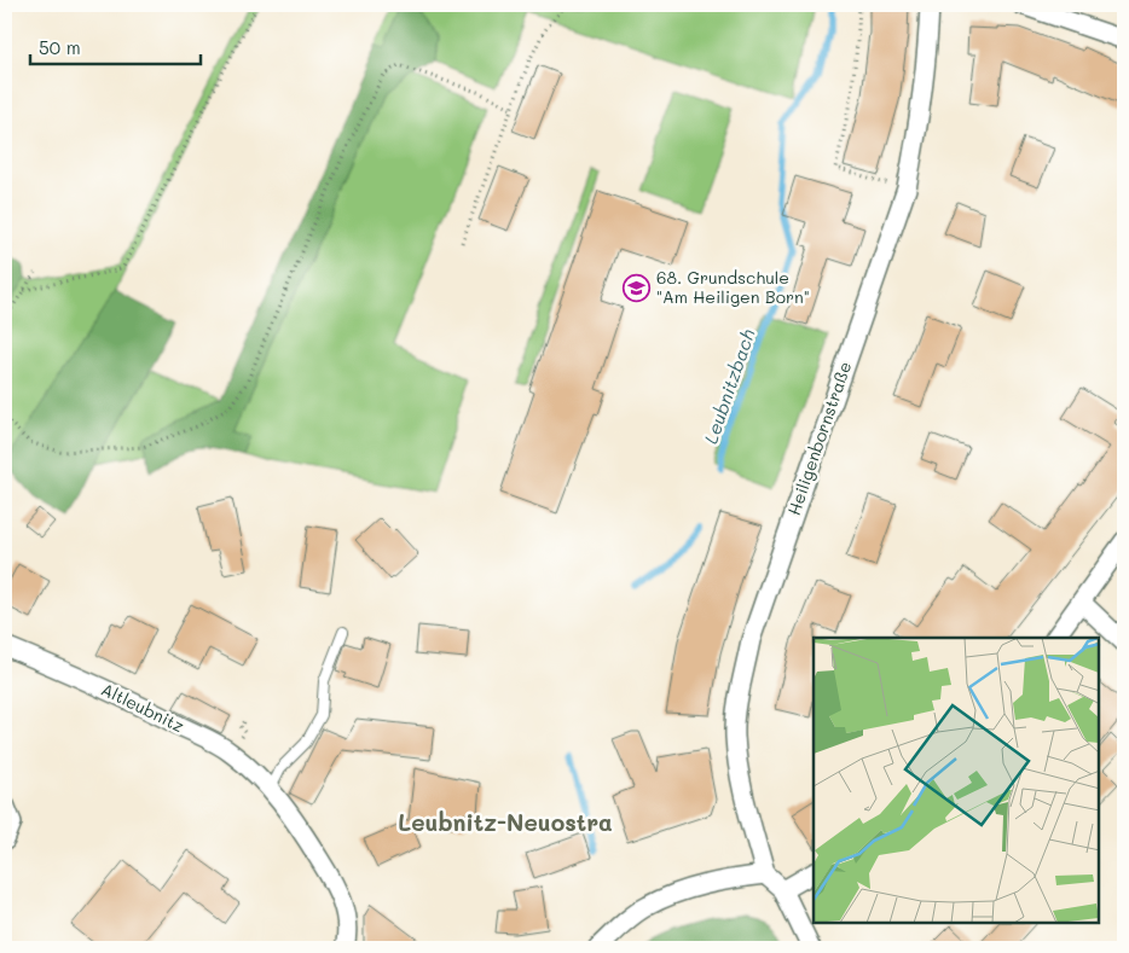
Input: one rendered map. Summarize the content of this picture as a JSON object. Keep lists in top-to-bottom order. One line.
{"streets":{"street":["Heiligenbornstraße","Altleubnitz"]},"districts":["Leubnitz-Neuostra"],"water":["Leubnitzbach"],"places":{"school or university":["68. Grundschule \"Am Heiligen Born\""]},"scale_bar":"50 m"}
